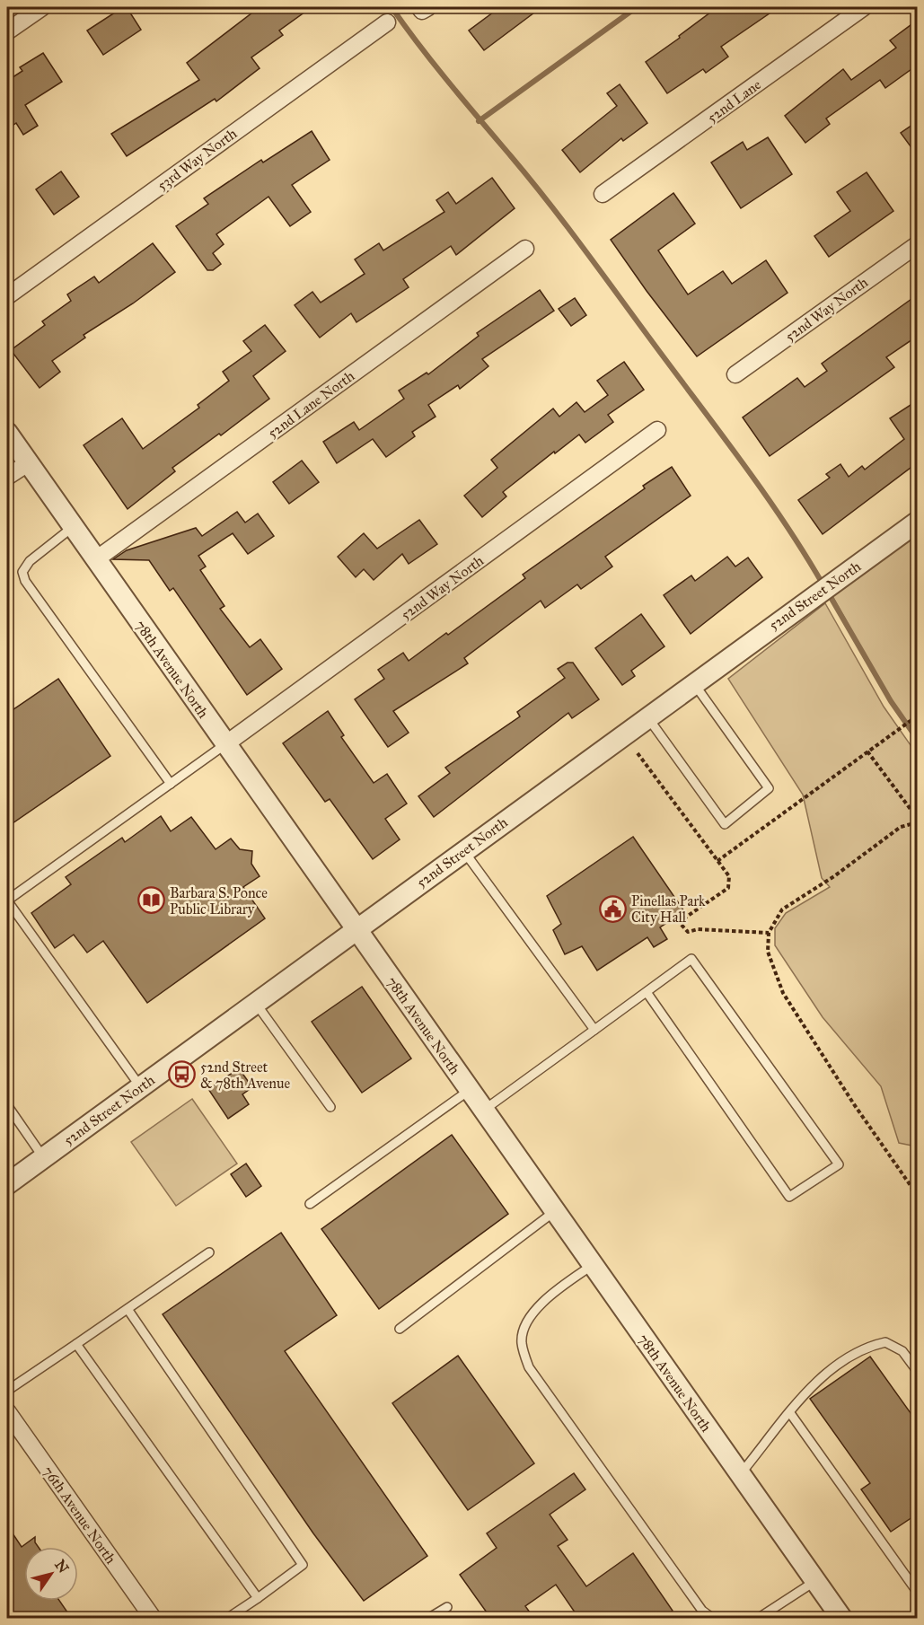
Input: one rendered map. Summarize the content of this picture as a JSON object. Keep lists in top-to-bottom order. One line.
{"streets":{"street":["52nd Lane","53rd Way North","52nd Way North","52nd Lane North","52nd Street North","78th Avenue North","76th Avenue North"]},"crossings":[["52nd Way North","78th Avenue North"],["52nd Lane North","78th Avenue North"],["52nd Street North","78th Avenue North"]],"places":{"library":["Barbara S. Ponce Public Library"],"public building":["Pinellas Park City Hall"],"bus stop":["52nd Street & 78th Avenue"]},"north":"top right"}
